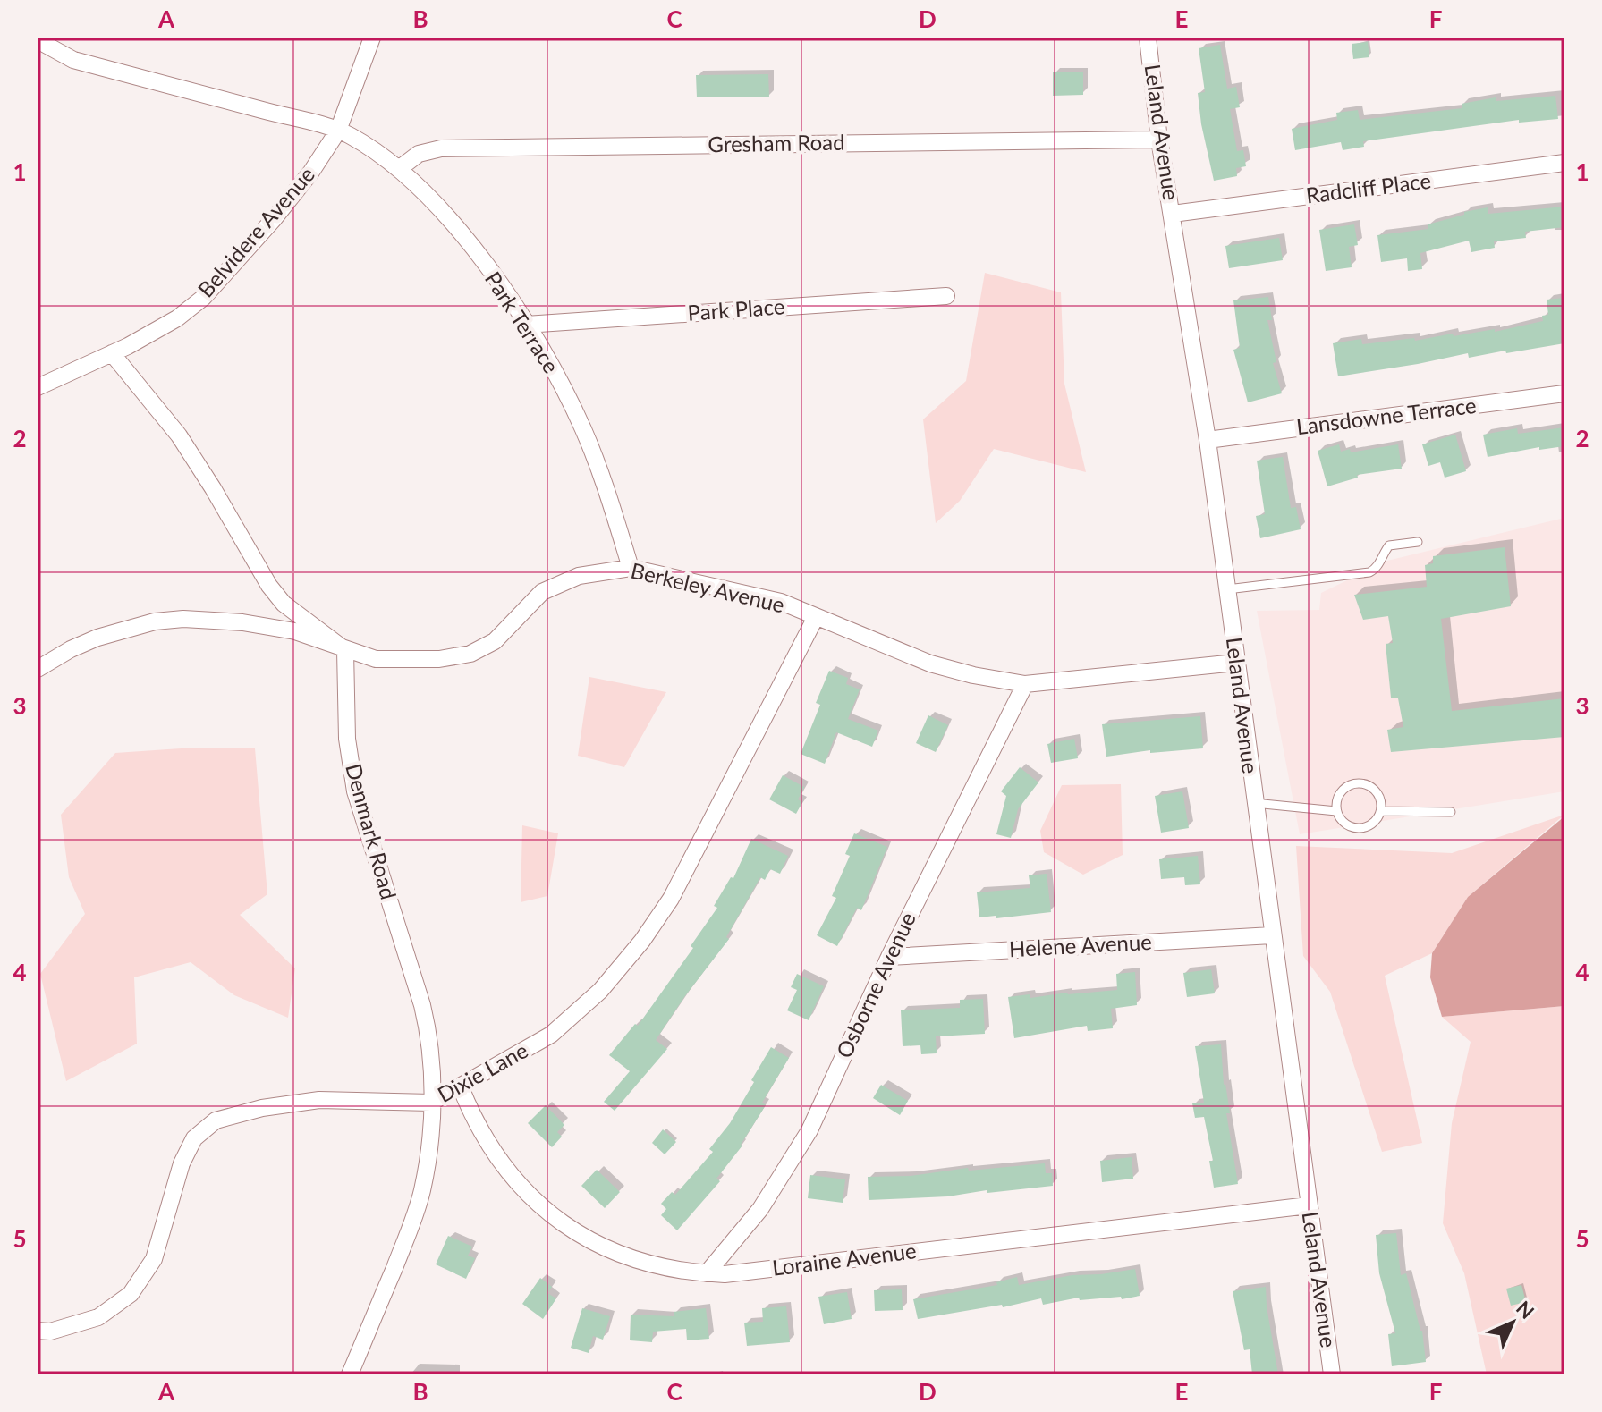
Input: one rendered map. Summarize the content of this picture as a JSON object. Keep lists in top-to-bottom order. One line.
{"streets":{"street":["Leland Avenue","Gresham Road","Radcliff Place","Belvidere Avenue","Park Place","Park Terrace","Lansdowne Terrace","Berkeley Avenue","Denmark Road","Helene Avenue","Osborne Avenue","Dixie Lane","Loraine Avenue"]},"crossings":[["Leland Avenue","Gresham Road"],["Leland Avenue","Radcliff Place"],["Leland Avenue","Lansdowne Terrace"],["Leland Avenue","Berkeley Avenue"],["Leland Avenue","Helene Avenue"],["Leland Avenue","Loraine Avenue"],["Gresham Road","Park Terrace"],["Belvidere Avenue","Park Terrace"],["Park Place","Park Terrace"],["Park Terrace","Berkeley Avenue"],["Berkeley Avenue","Denmark Road"],["Berkeley Avenue","Osborne Avenue"],["Berkeley Avenue","Dixie Lane"],["Denmark Road","Dixie Lane"],["Helene Avenue","Osborne Avenue"],["Osborne Avenue","Loraine Avenue"],["Dixie Lane","Loraine Avenue"]],"north":"top right","grid":{"columns":["A","B","C","D","E","F"],"rows":["1","2","3","4","5"]}}
